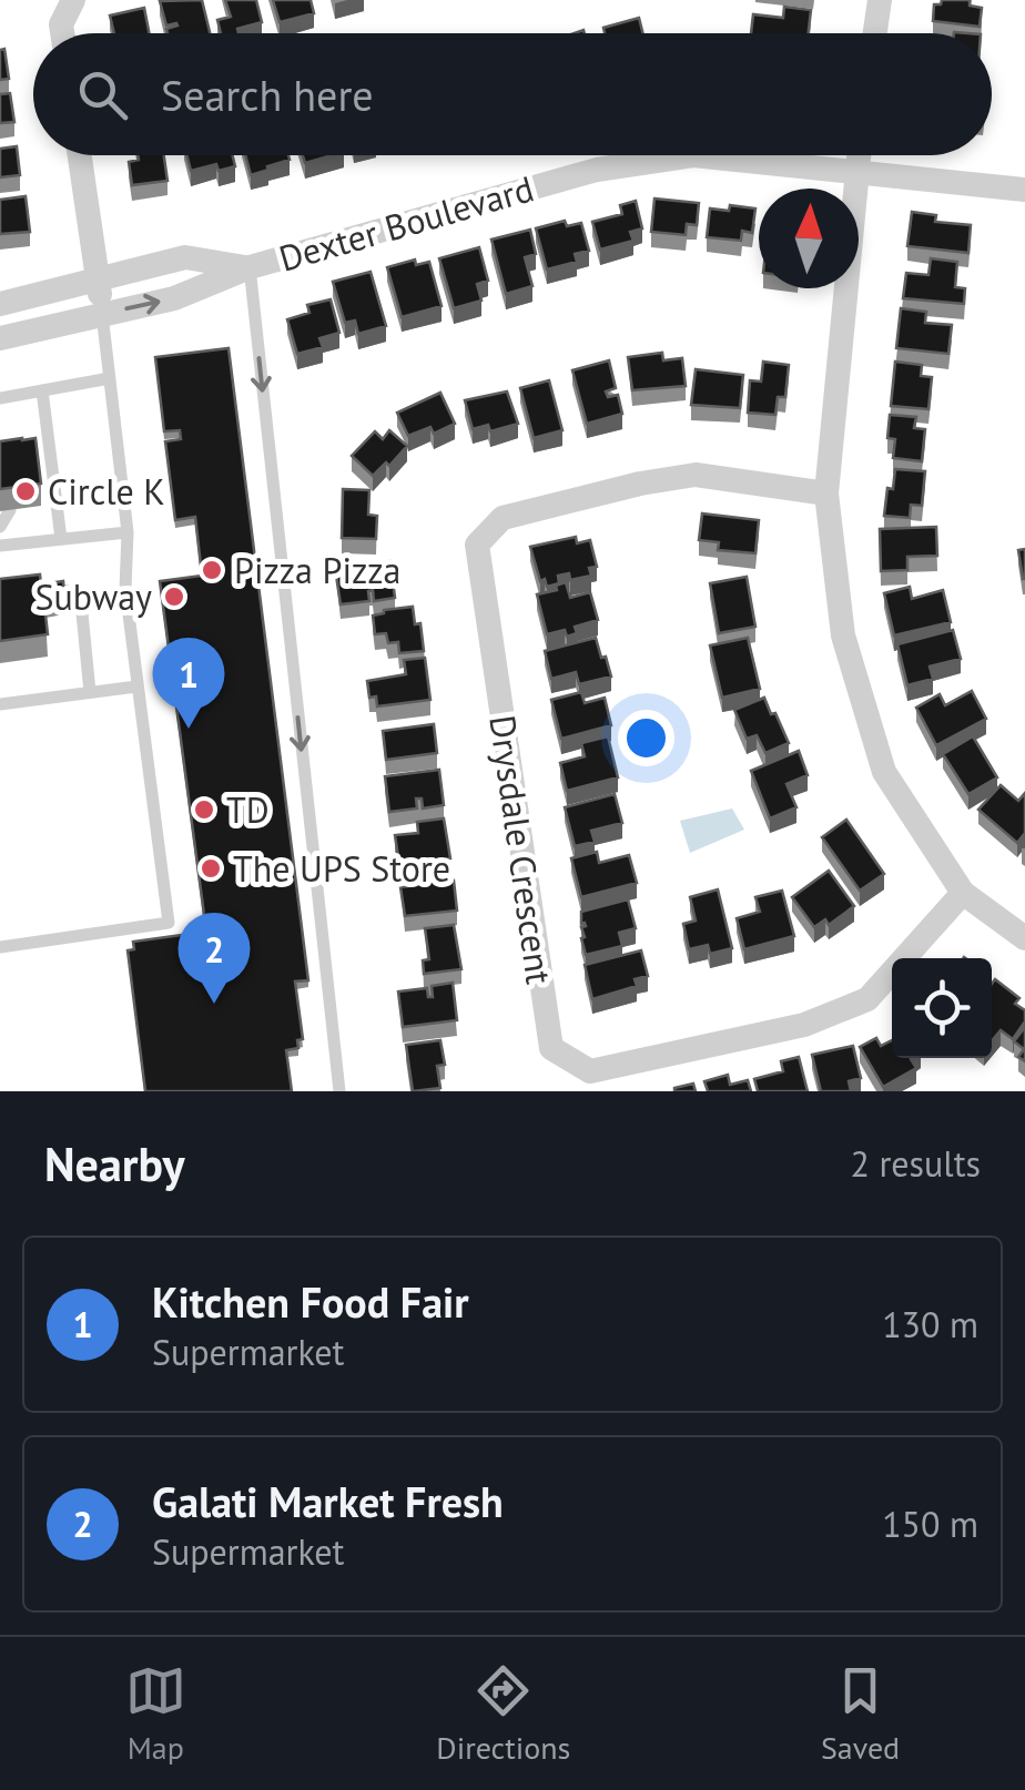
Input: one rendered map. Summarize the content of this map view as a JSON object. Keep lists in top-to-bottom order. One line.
{"streets":{"street":["Dexter Boulevard","Drysdale Crescent"]},"places":["Circle K","Pizza Pizza","Subway","TD","The UPS Store"],"north":"top","page":{"search":"Search here","pins":["1","2"],"heading":["Nearby","2 results"],"list":[{"mark":"1","name":"Kitchen Food Fair","note":"Supermarket","value":"130 m"},{"mark":"2","name":"Galati Market Fresh","note":"Supermarket","value":"150 m"}],"nav":["Map","Directions","Saved"]}}
